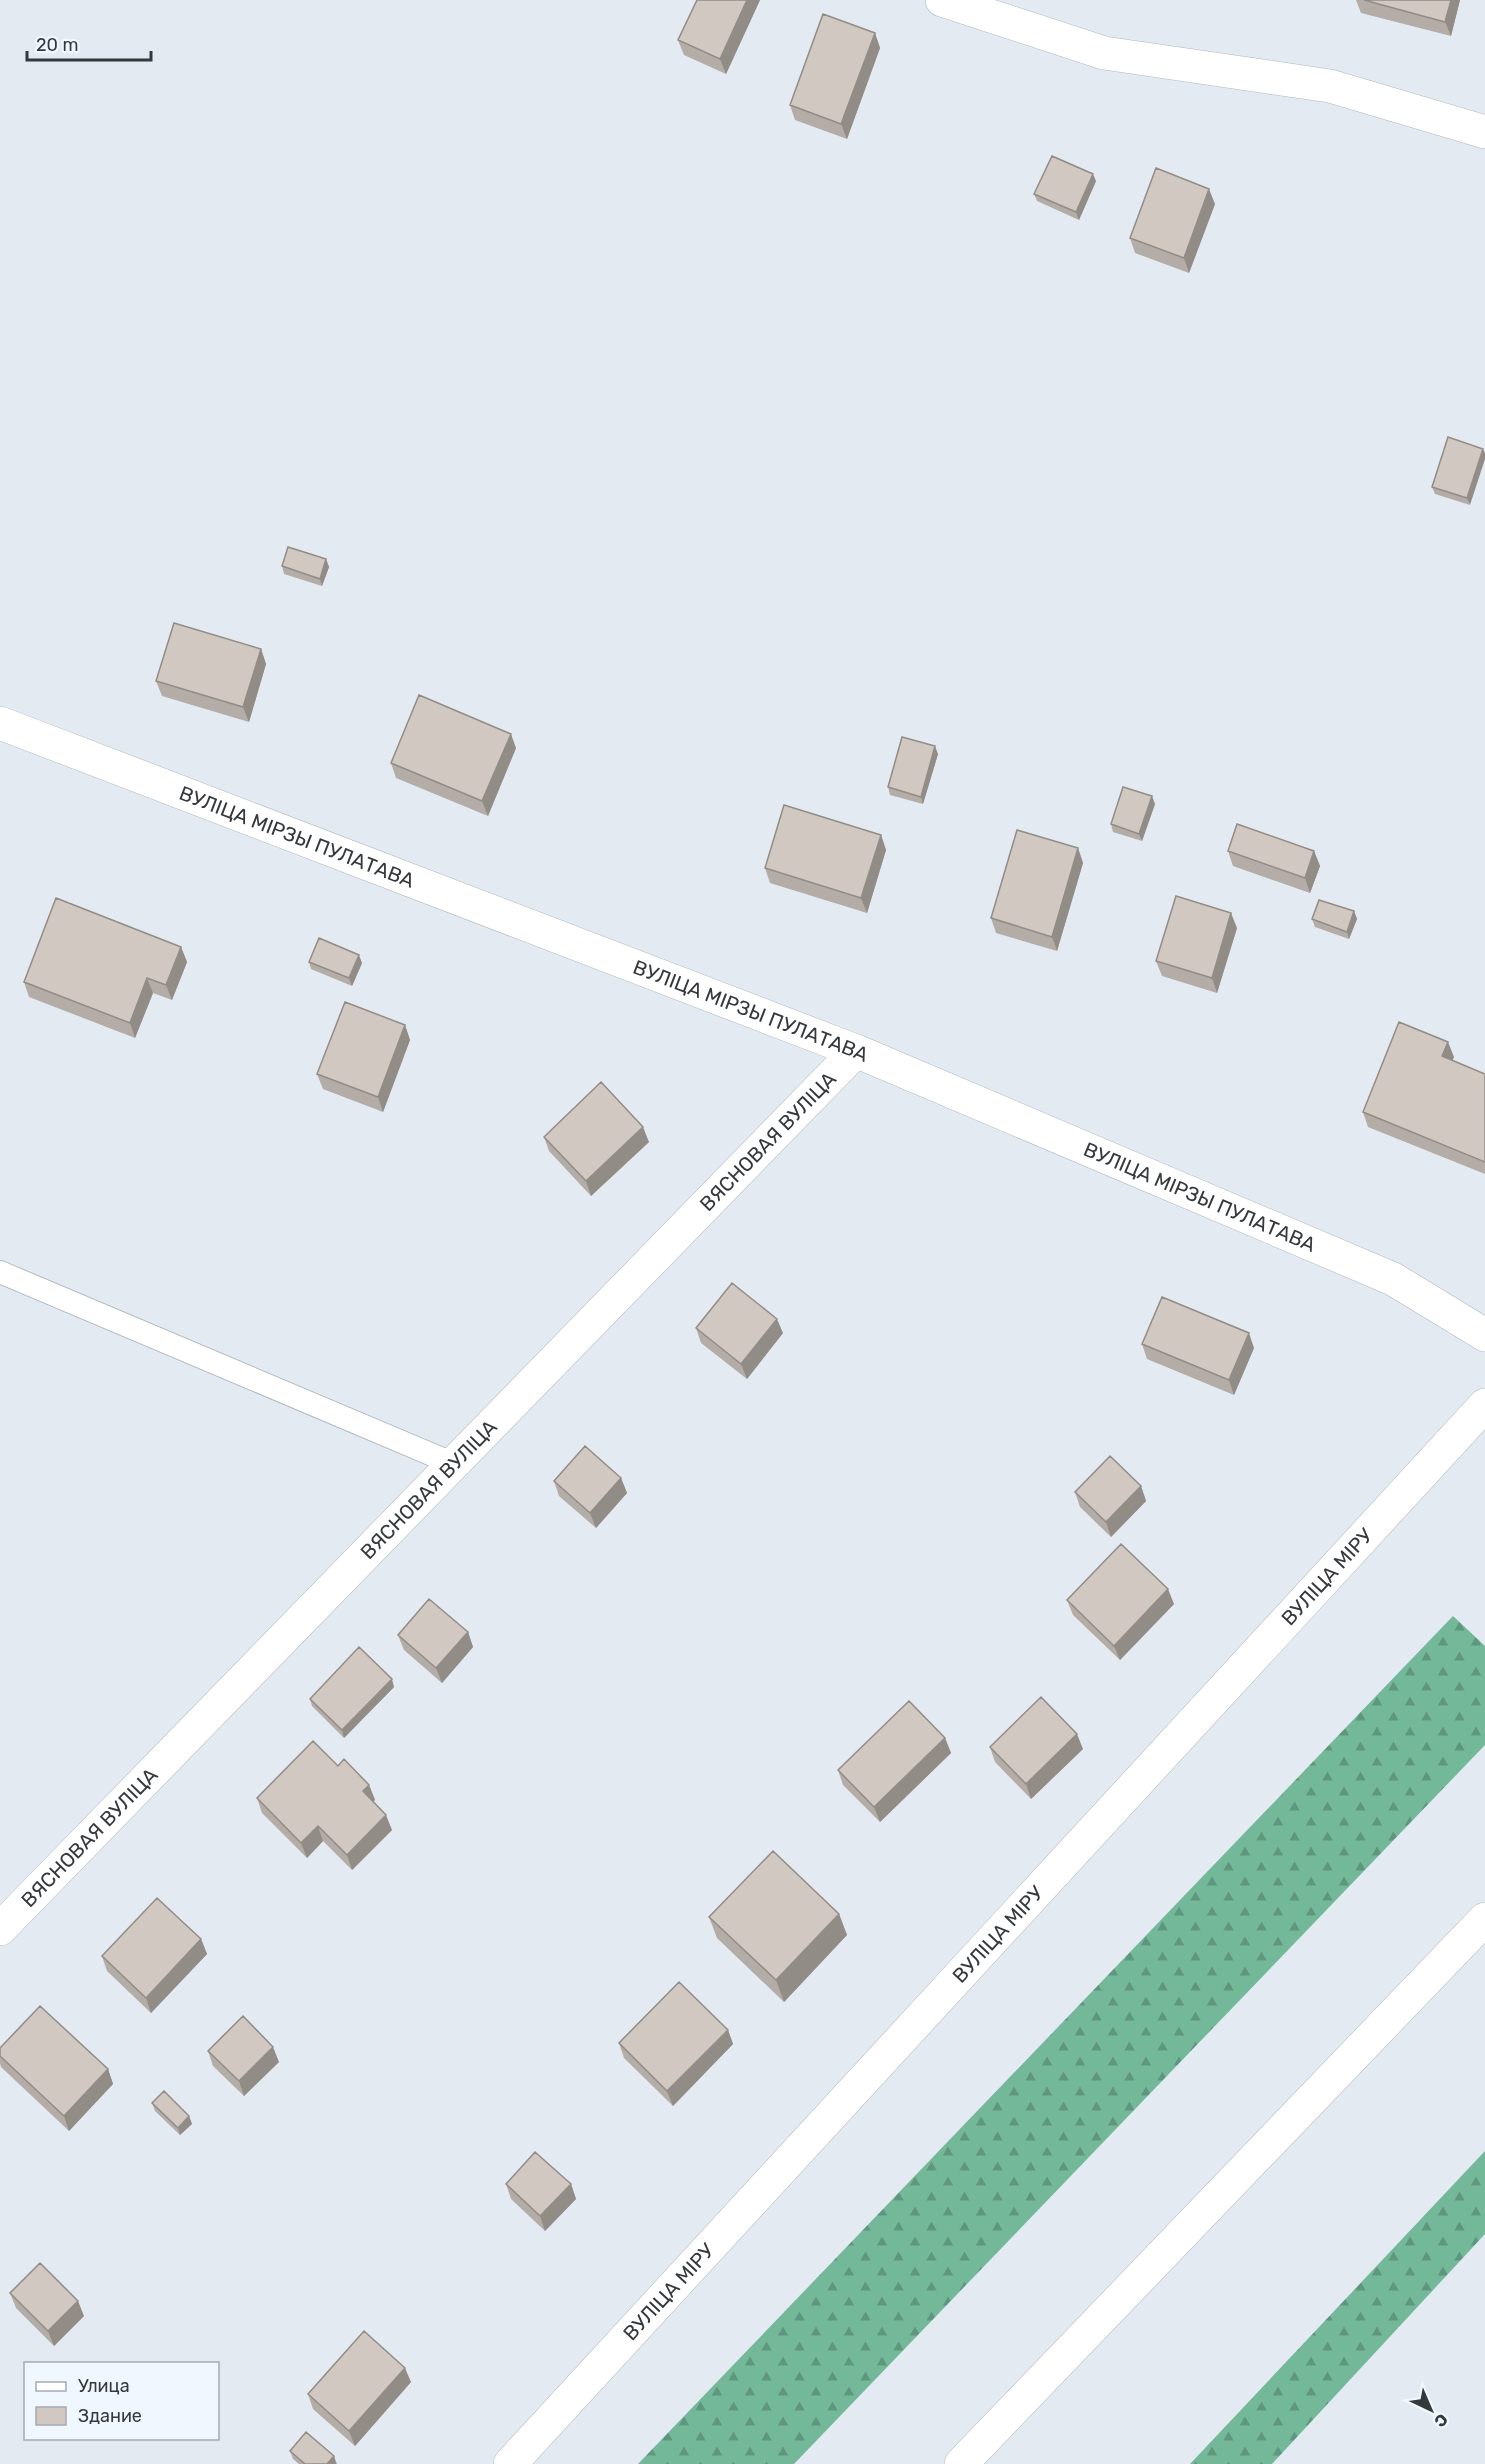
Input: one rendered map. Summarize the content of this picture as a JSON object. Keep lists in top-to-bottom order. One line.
{"streets":{"street":["ВУЛІЦА МІРЗЫ ПУЛАТАВА","ВЯСНОВАЯ ВУЛІЦА","ВУЛІЦА МІРУ"]},"crossings":[["ВУЛІЦА МІРЗЫ ПУЛАТАВА","ВЯСНОВАЯ ВУЛІЦА"]],"legend":["Улица","Здание"],"scale_bar":"20 m","north":"bottom right"}
